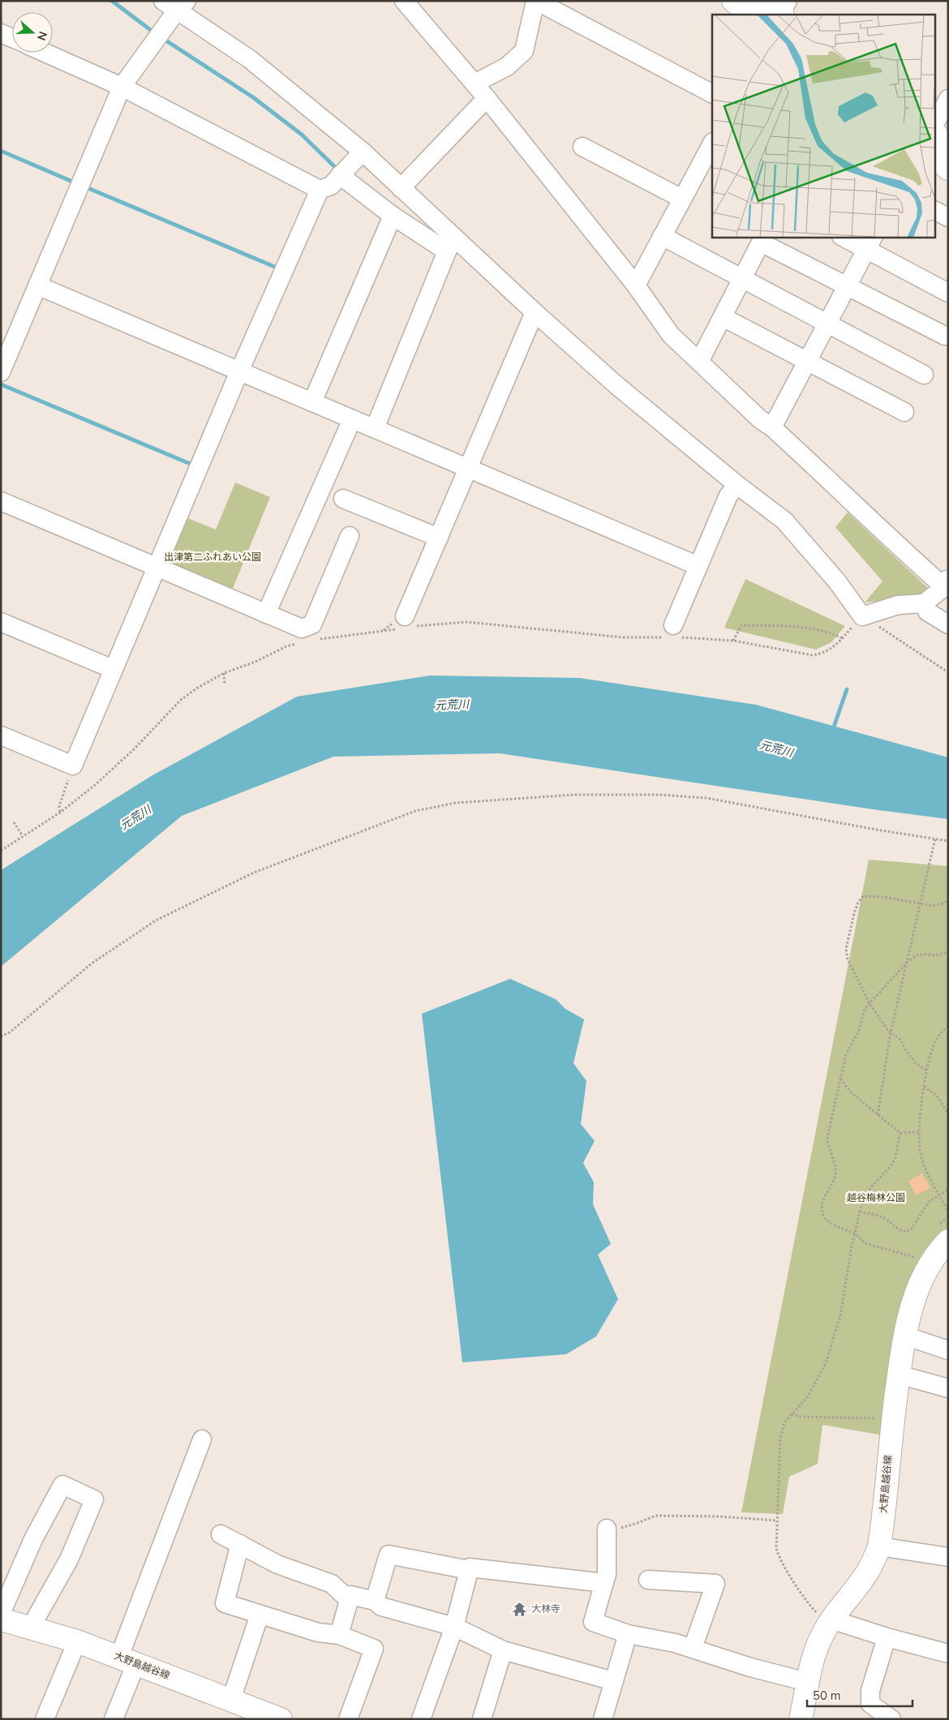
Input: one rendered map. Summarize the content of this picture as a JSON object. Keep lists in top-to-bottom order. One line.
{"streets":{"main road":["大野島越谷線"]},"water":["元荒川"],"parks":["出津第二ふれあい公園","越谷梅林公園"],"places":{"temple":["大林寺"]},"scale_bar":"50 m","north":"right"}
